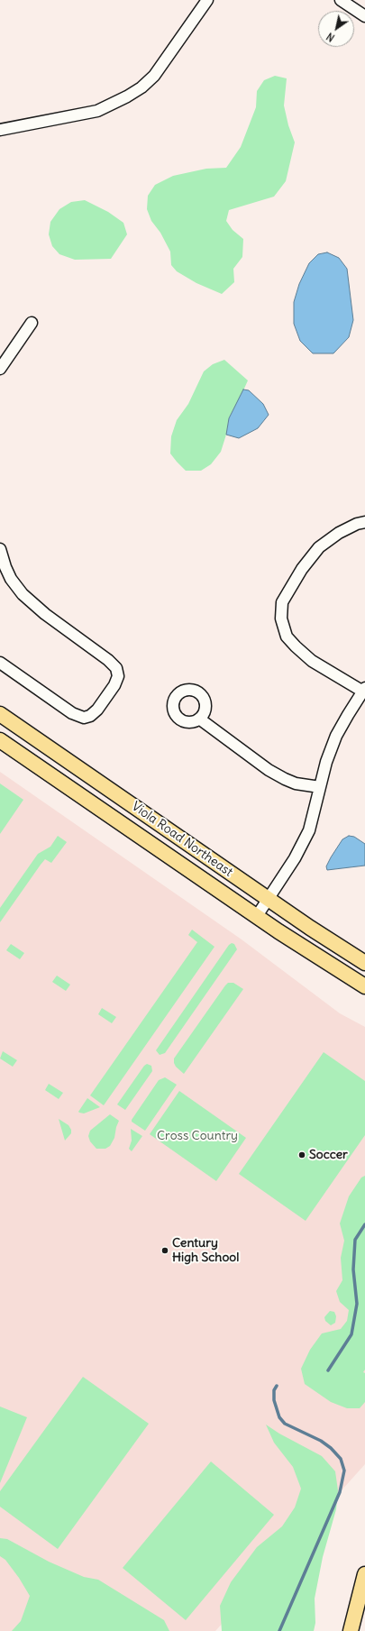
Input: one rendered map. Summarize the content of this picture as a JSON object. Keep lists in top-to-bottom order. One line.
{"streets":{"main road":["Viola Road Northeast"]},"parks":["Cross Country"],"places":["Soccer","Century High School"],"north":"bottom left"}
